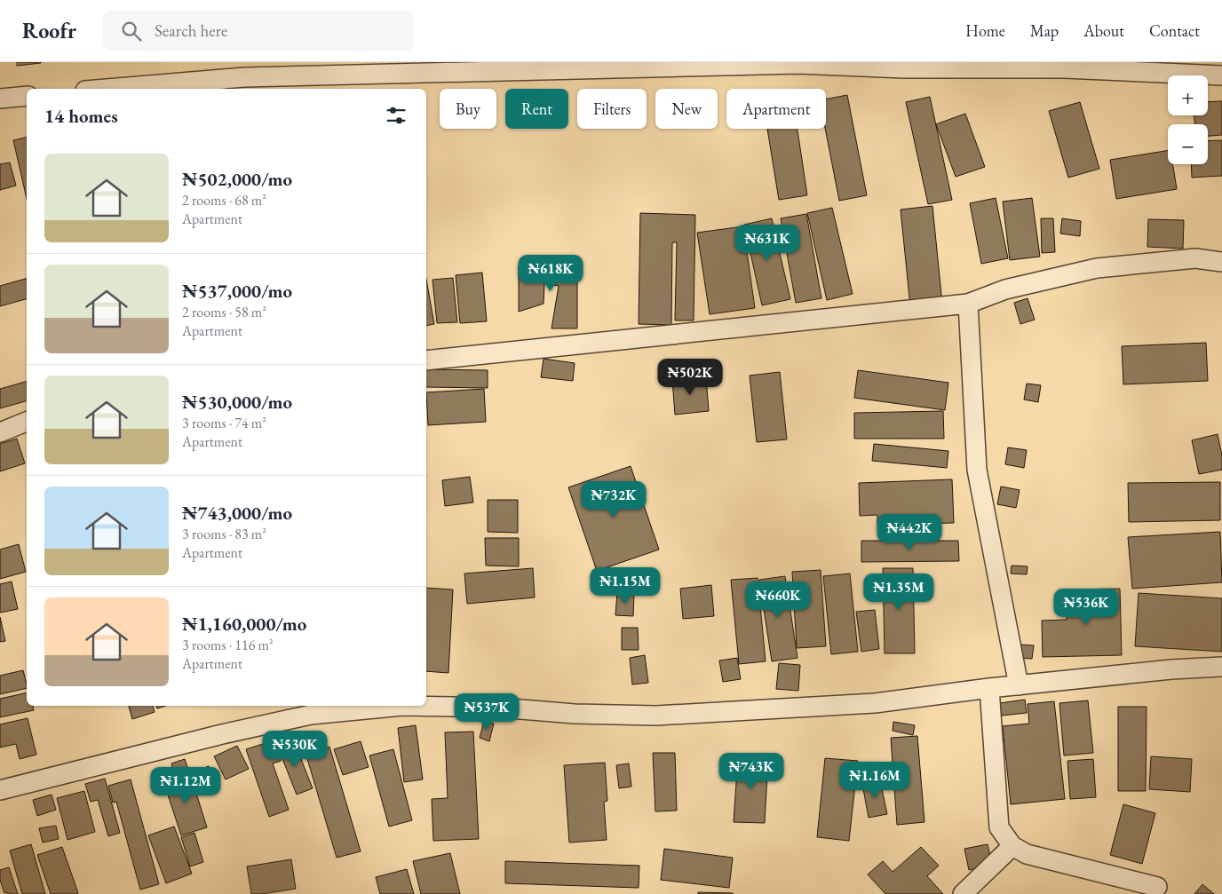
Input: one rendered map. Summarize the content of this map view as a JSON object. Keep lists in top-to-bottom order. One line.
{"page":{"header":"Roofr","search":"Search here","nav":["Home","Map","About","Contact"],"map_buttons":["+","−"],"chip":["Buy","Rent","Filters","New","Apartment"],"heading":"14 homes","list":[{"name":"₦502,000/mo","note":"2 rooms · 68 m² · Apartment"},{"name":"₦537,000/mo","note":"2 rooms · 58 m² · Apartment"},{"name":"₦530,000/mo","note":"3 rooms · 74 m² · Apartment"},{"name":"₦743,000/mo","note":"3 rooms · 83 m² · Apartment"},{"name":"₦1,160,000/mo","note":"3 rooms · 116 m² · Apartment"}],"price":["₦631K","₦618K","₦502K","₦732K","₦442K","₦1.15M","₦1.35M","₦660K","₦536K","₦537K","₦530K","₦743K","₦1.16M","₦1.12M"]}}
